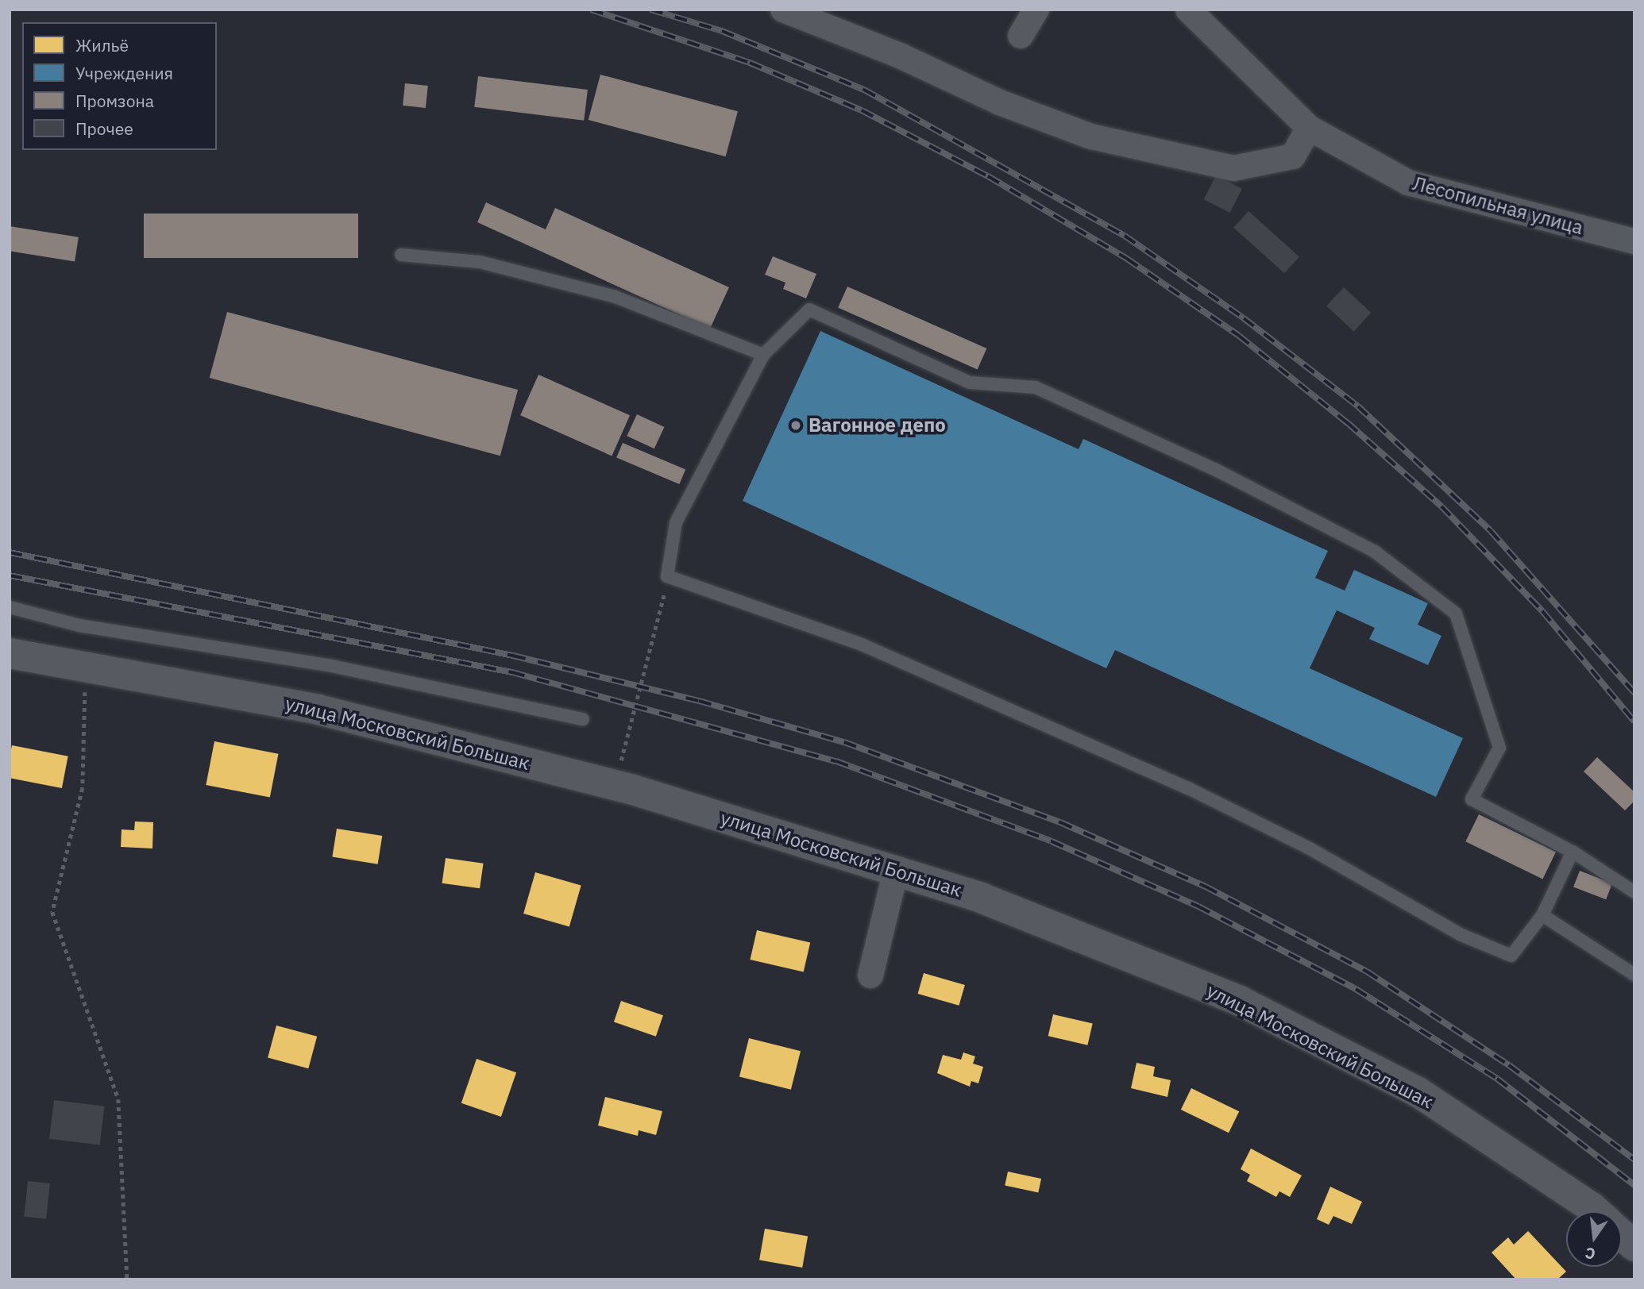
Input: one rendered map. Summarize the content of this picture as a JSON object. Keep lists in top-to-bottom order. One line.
{"streets":{"street":["Лесопильная улица","улица Московский Большак"]},"places":["Вагонное депо"],"legend":["Жильё","Учреждения","Промзона","Прочее"],"north":"bottom"}
